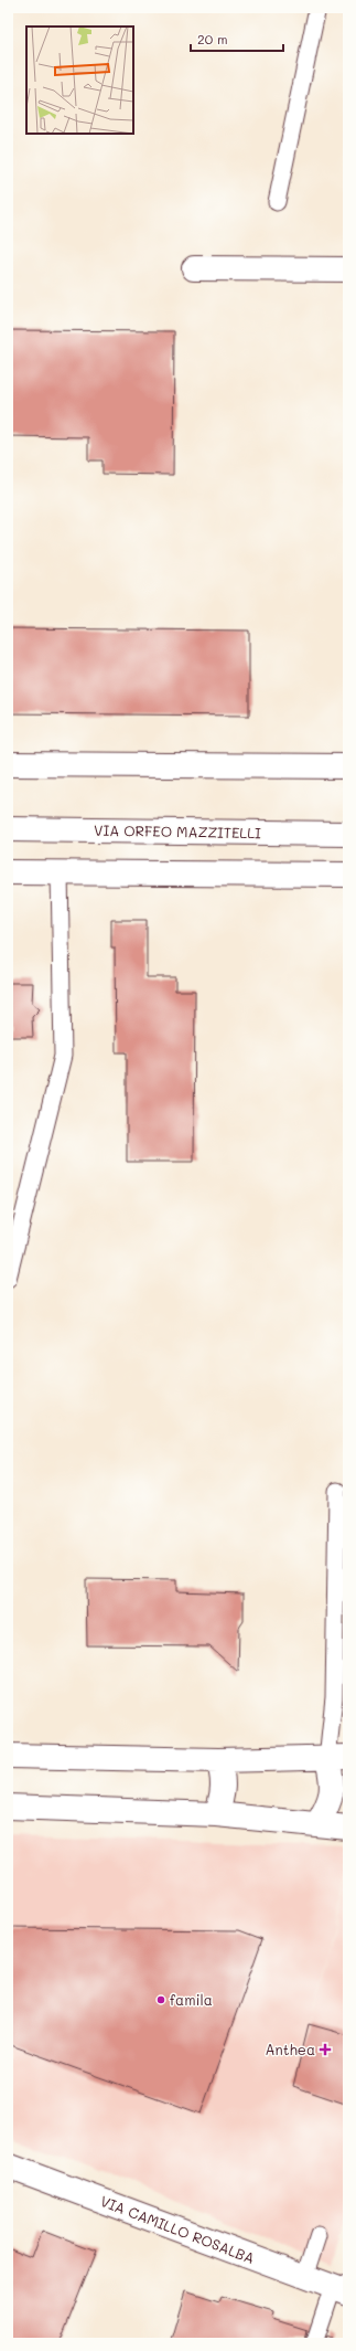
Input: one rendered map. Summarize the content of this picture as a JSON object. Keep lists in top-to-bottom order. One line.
{"streets":{"street":["VIA ORFEO MAZZITELLI","VIA CAMILLO ROSALBA"]},"places":{"other":["famila"],"health":["Anthea"]},"scale_bar":"20 m"}
